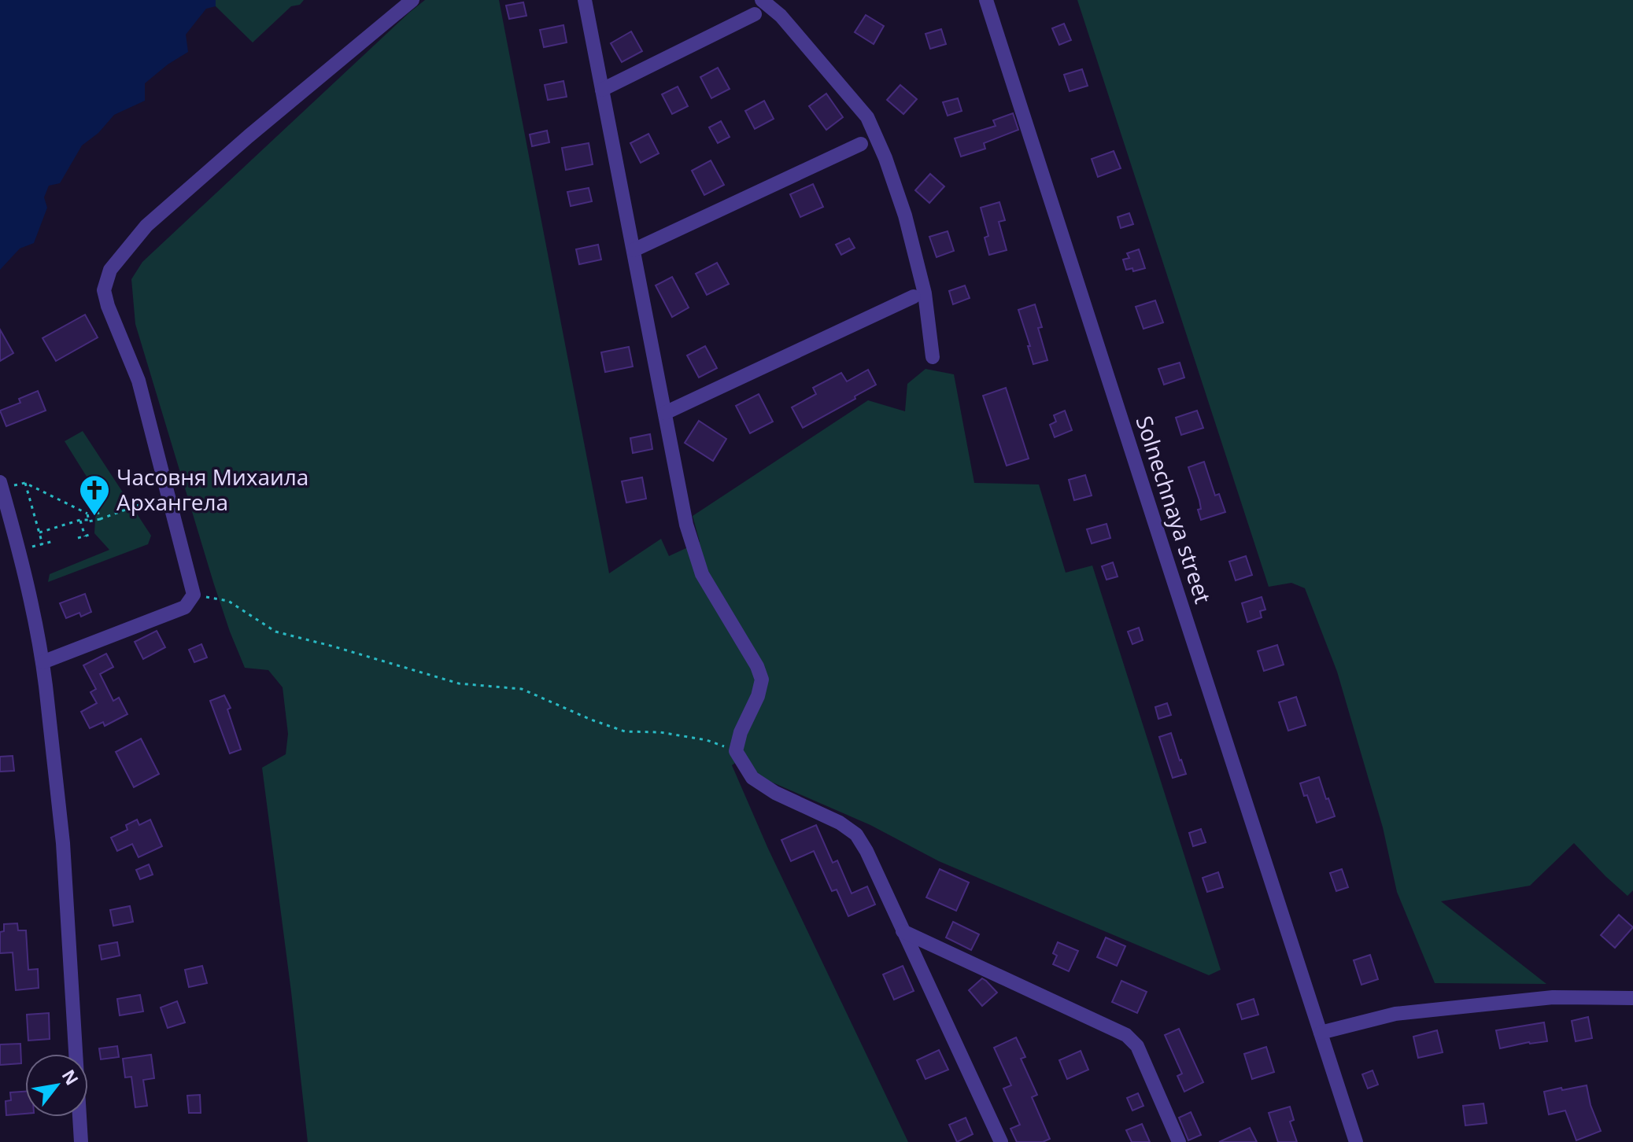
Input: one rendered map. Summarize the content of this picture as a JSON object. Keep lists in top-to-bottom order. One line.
{"streets":{"street":["Solnechnaya street"]},"places":{"church":["Часовня Михаила Архангела"]},"north":"top right"}
